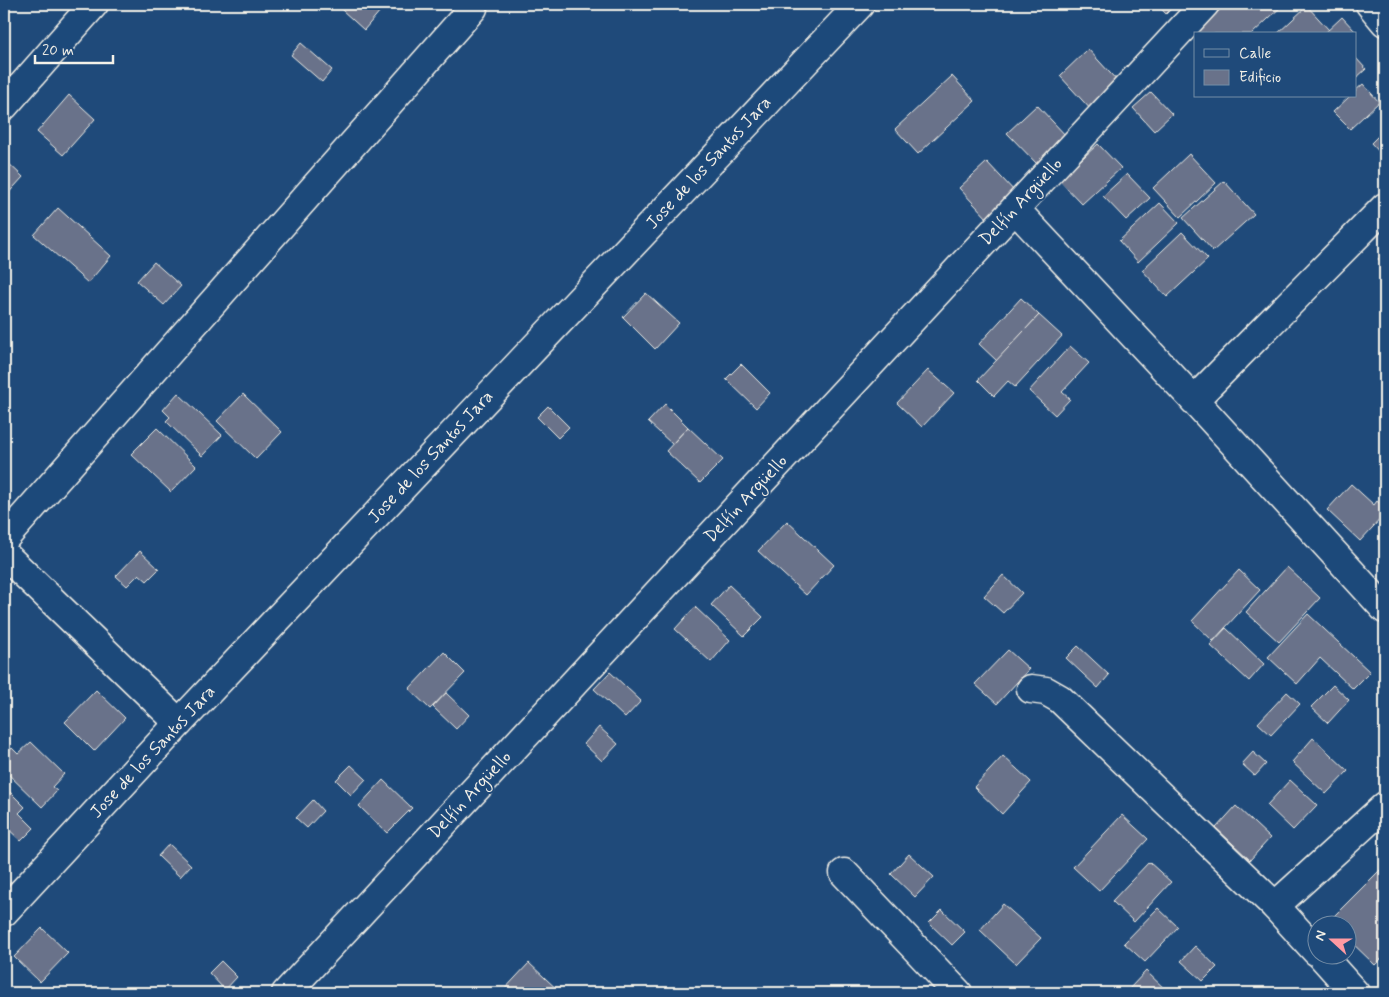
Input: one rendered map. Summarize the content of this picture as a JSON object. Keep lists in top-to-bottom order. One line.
{"streets":{"street":["Jose de los Santos Jara","Delfín Argüello"]},"legend":["Calle","Edificio"],"scale_bar":"20 m","north":"left"}
